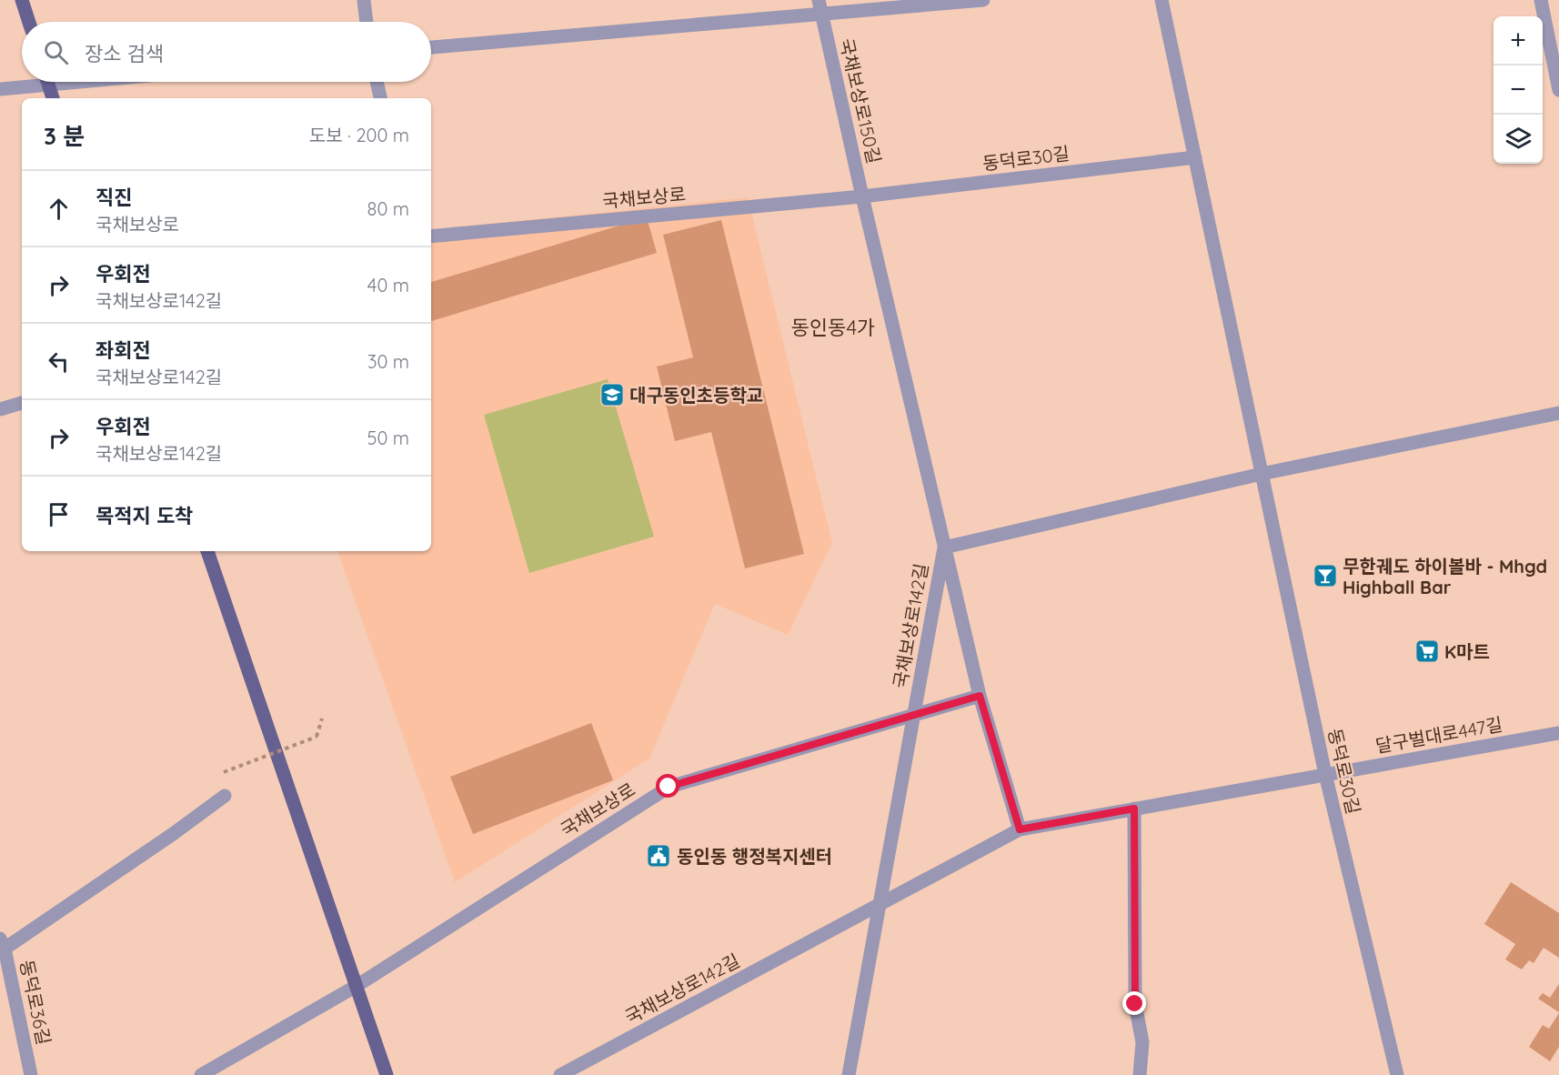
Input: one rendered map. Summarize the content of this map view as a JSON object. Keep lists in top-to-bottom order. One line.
{"streets":{"street":["국채보상로150길","동덕로30길","국채보상로","국채보상로142길","달구벌대로447길","동덕로36길"]},"crossings":[["국채보상로150길","동덕로30길"],["국채보상로150길","국채보상로"],["국채보상로150길","국채보상로142길"],["동덕로30길","국채보상로"],["동덕로30길","국채보상로142길"],["동덕로30길","달구벌대로447길"],["국채보상로","국채보상로142길"],["국채보상로142길","달구벌대로447길"]],"districts":["동인동4가"],"places":{"school or university":["대구동인초등학교"],"bar":["무한궤도 하이볼바 - Mhgd Highball Bar"],"supermarket":["K마트"],"public building":["동인동 행정복지센터"]},"page":{"map_buttons":["+","−"],"search":"장소 검색","heading":["3 분","도보 · 200 m"],"list":[["직진","국채보상로","80 m"],["우회전","국채보상로142길","40 m"],["좌회전","국채보상로142길","30 m"],["우회전","국채보상로142길","50 m"],"목적지 도착"]}}
